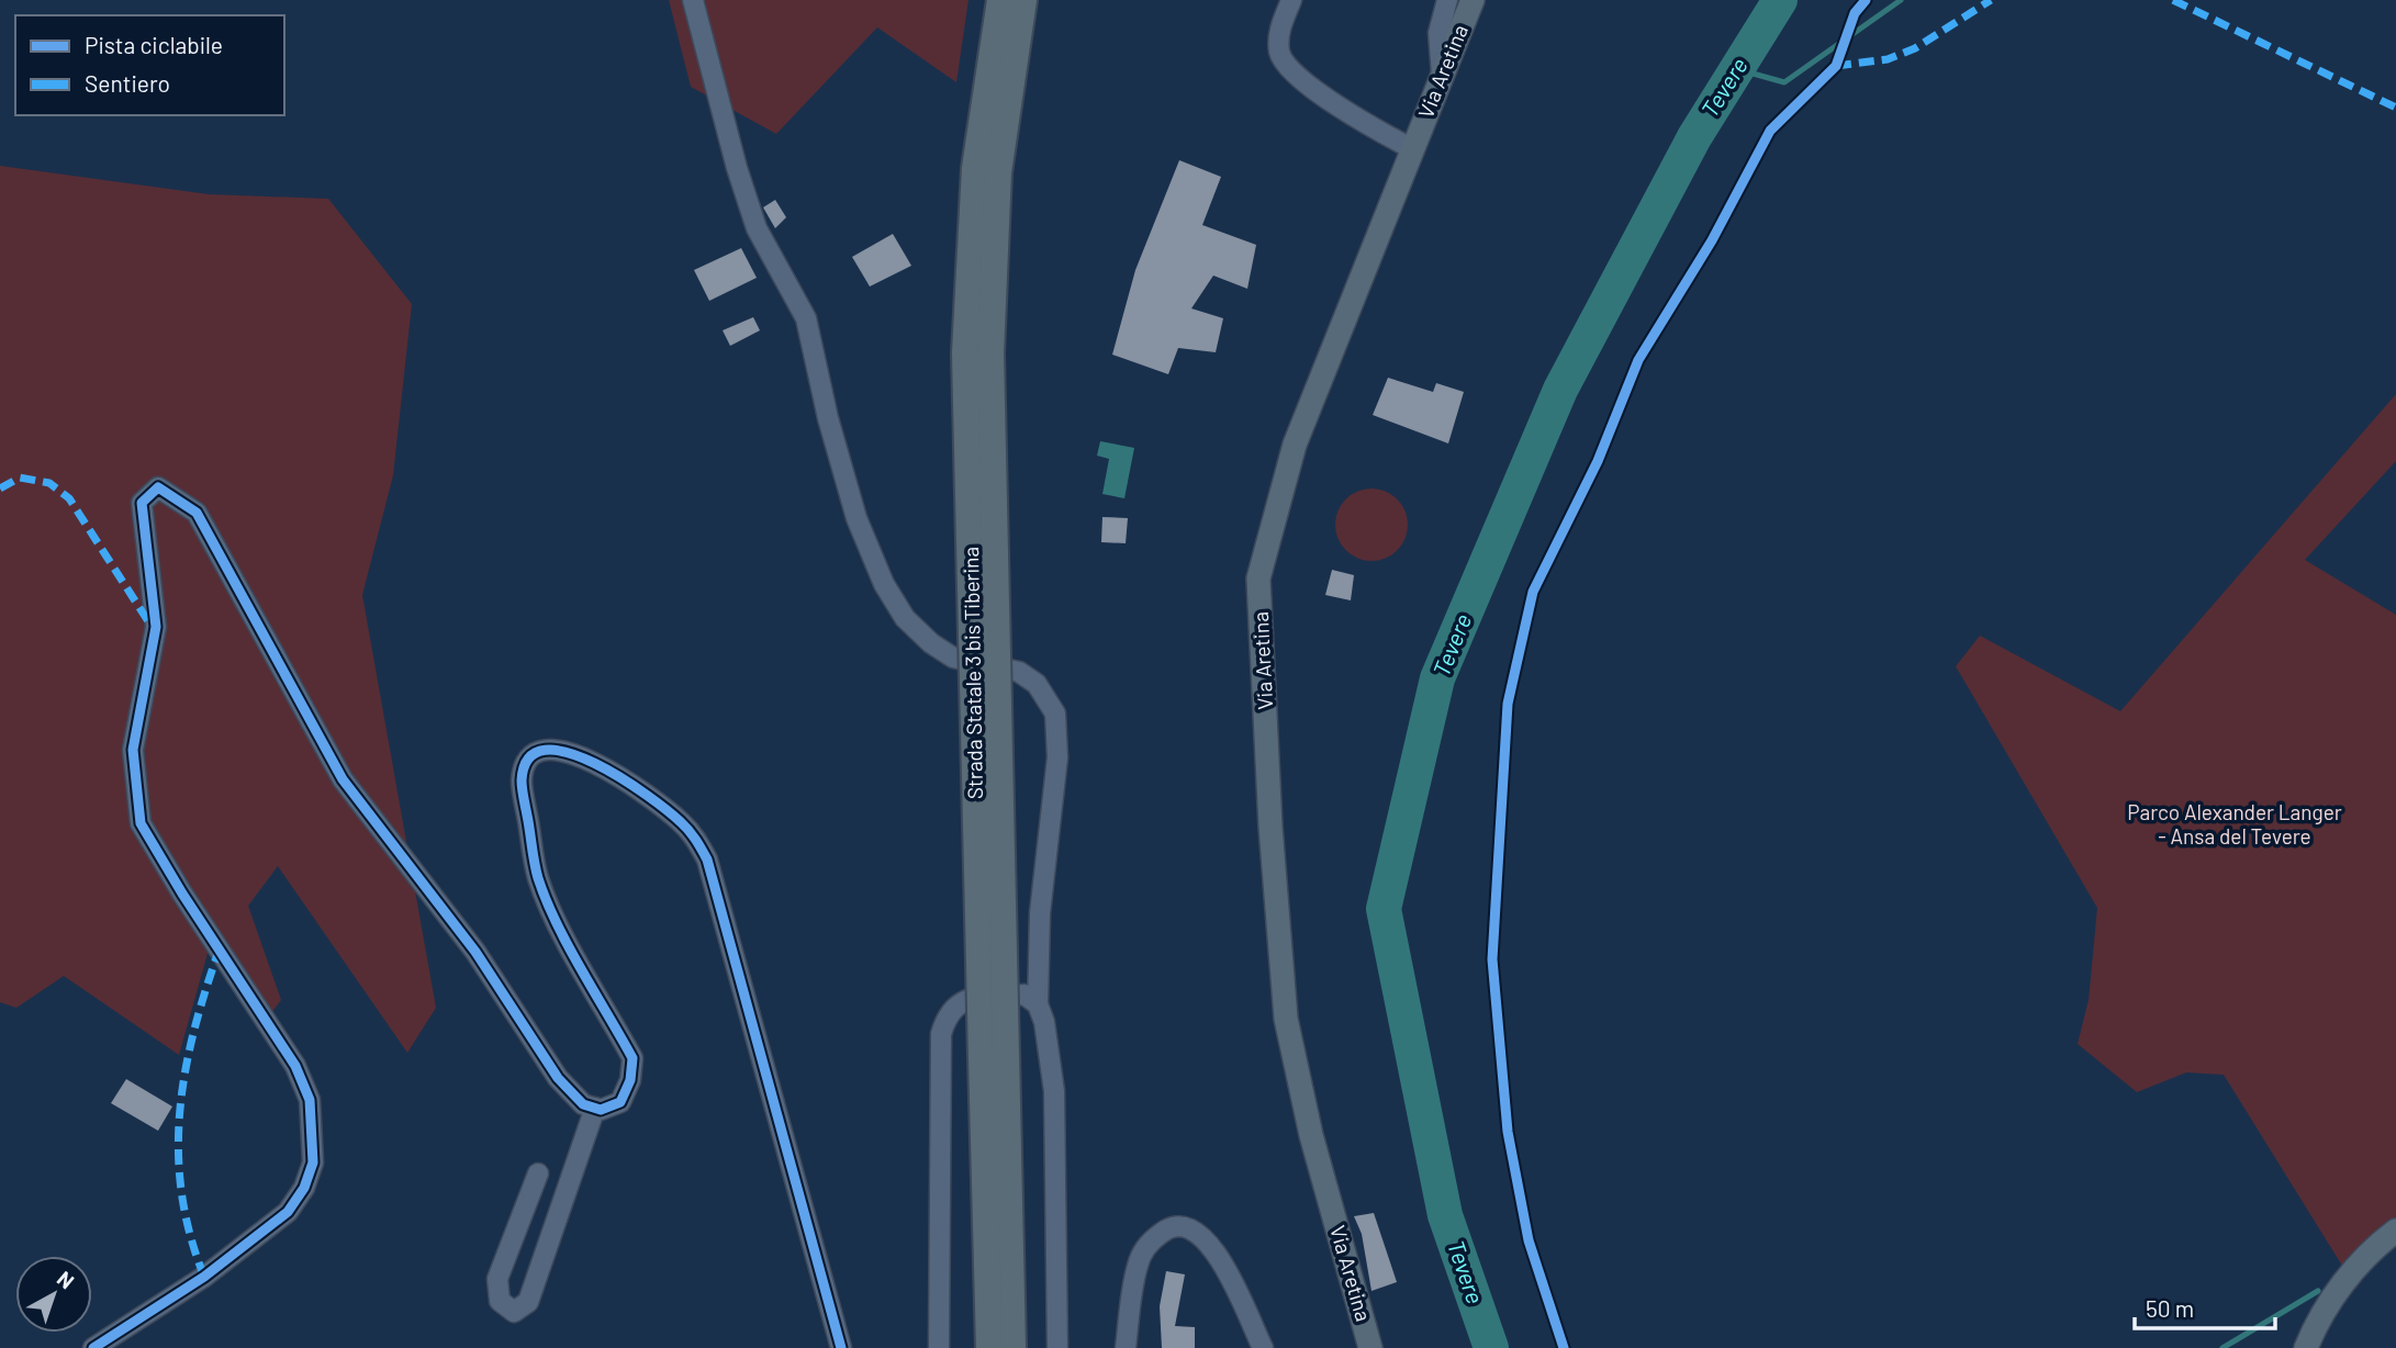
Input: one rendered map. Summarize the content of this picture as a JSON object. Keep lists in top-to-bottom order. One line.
{"streets":{"highway":["Strada Statale 3 bis Tiberina"],"main road":["Via Aretina"]},"water":["Tevere"],"parks":["Parco Alexander Langer - Ansa del Tevere"],"legend":["Pista ciclabile","Sentiero"],"scale_bar":"50 m","north":"top right"}
